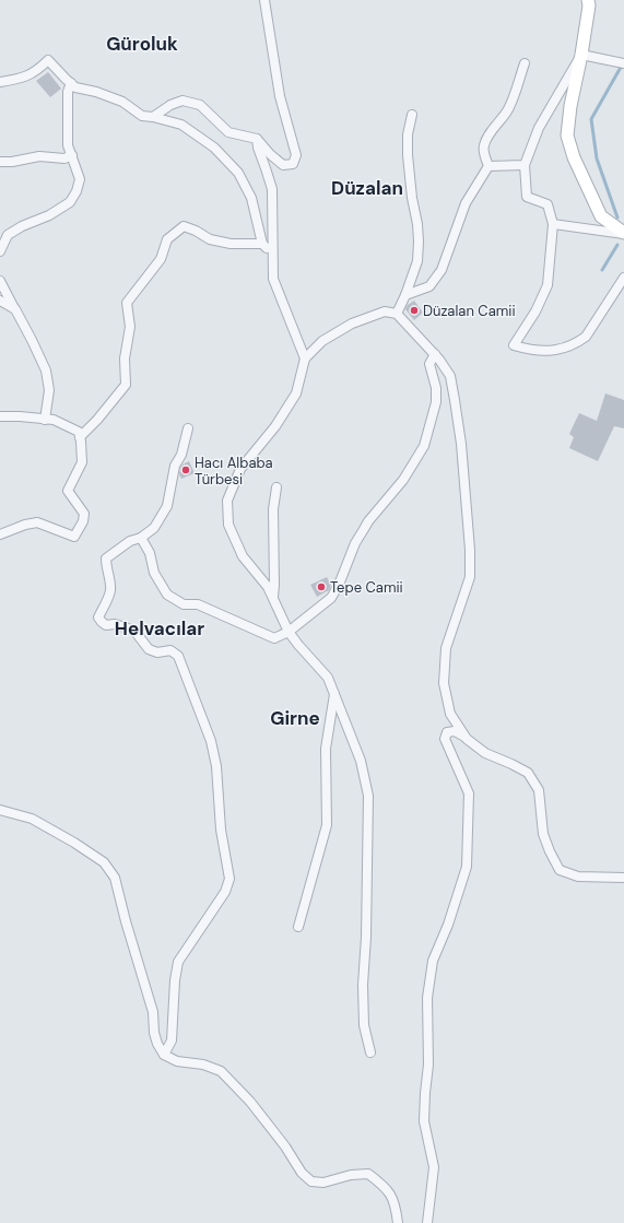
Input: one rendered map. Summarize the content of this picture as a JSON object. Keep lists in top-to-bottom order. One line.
{"districts":["Güroluk","Düzalan","Helvacılar","Girne"],"places":["Düzalan Camii","Hacı Albaba Türbesi","Tepe Camii"]}
